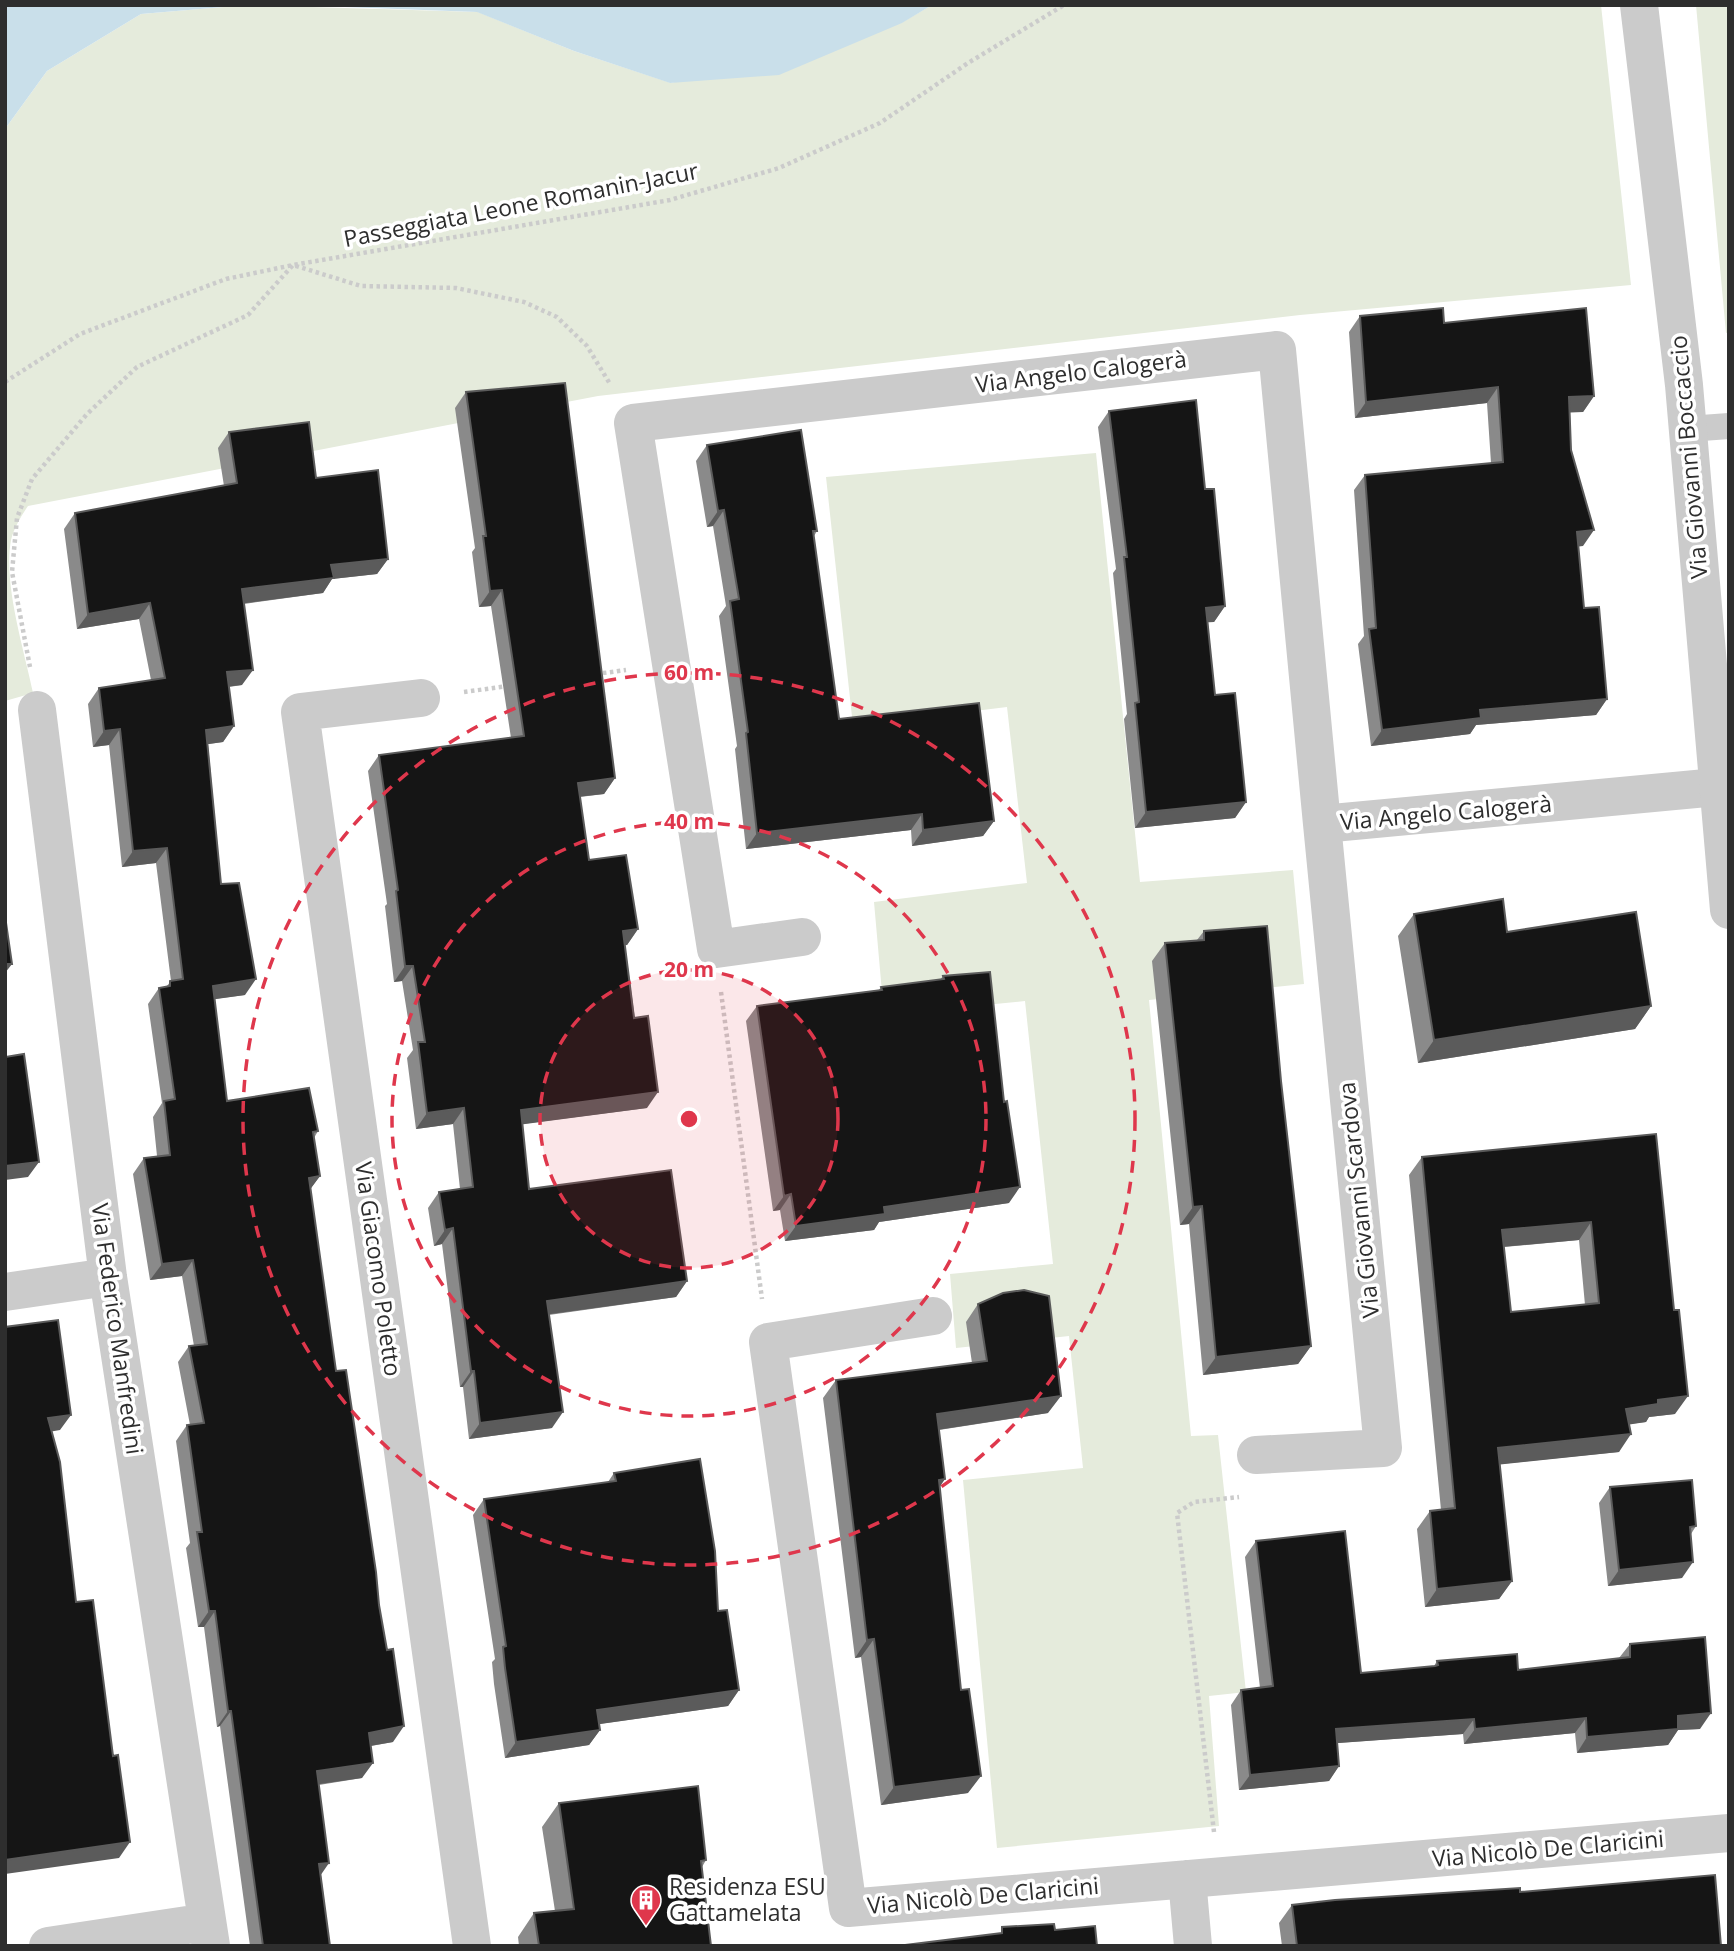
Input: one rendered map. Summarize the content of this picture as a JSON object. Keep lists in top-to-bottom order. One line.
{"streets":{"street":["Via Angelo Calogerà","Via Giovanni Boccaccio","Via Giovanni Scardova","Via Giacomo Poletto","Via Federico Manfredini","Via Nicolò De Claricini"],"path":["Passeggiata Leone Romanin-Jacur"]},"crossings":[["Via Angelo Calogerà","Via Giovanni Boccaccio"],["Via Angelo Calogerà","Via Giovanni Scardova"]],"places":{"building":["Residenza ESU Gattamelata"]},"rings":["60 m","40 m","20 m"]}
